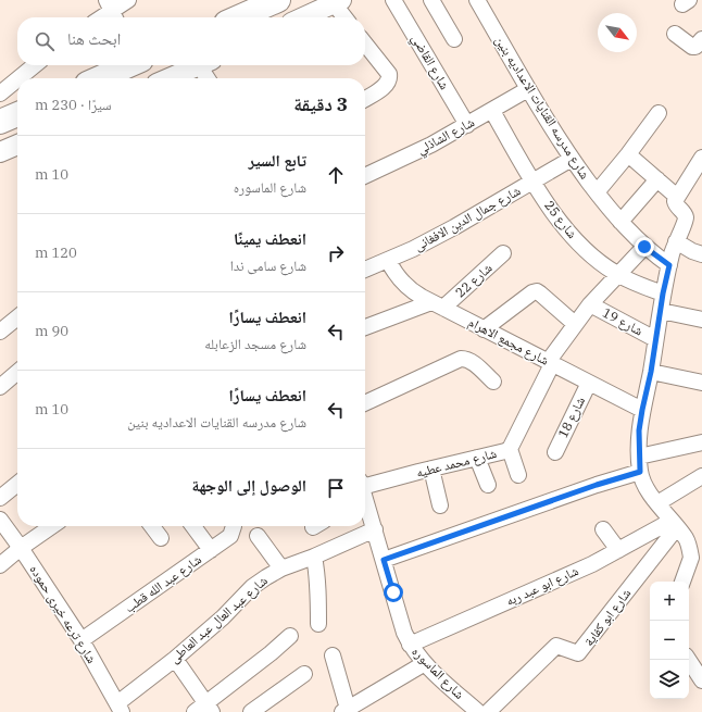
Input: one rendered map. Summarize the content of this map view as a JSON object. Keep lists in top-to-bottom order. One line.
{"streets":{"street":["شارع القاضي","شارع مدرسه القنايات الاعداديه بنين","شارع الشاذلي","شارع جمال الدين الافغانى","شارع 25","شارع 22","شارع 19","شارع مجمع الاهرام","شارع 18","شارع محمد عطيه","شارع عبد الله قطب","شارع ابو عبد ربه","شارع ترعه خيرى حموده","شارع ابو كفاية","شارع عبد العال عبد العاطى","شارع الماسوره"]},"crossings":[["شارع القاضي","شارع الشاذلي"],["شارع مدرسه القنايات الاعداديه بنين","شارع الشاذلي"],["شارع مدرسه القنايات الاعداديه بنين","شارع جمال الدين الافغانى"],["شارع مدرسه القنايات الاعداديه بنين","شارع محمد عطيه"],["شارع الشاذلي","شارع 25"],["شارع جمال الدين الافغانى","شارع 25"],["شارع جمال الدين الافغانى","شارع مجمع الاهرام"],["شارع 25","شارع محمد عطيه"],["شارع 22","شارع مجمع الاهرام"],["شارع 19","شارع محمد عطيه"],["شارع مجمع الاهرام","شارع 18"],["شارع مجمع الاهرام","شارع محمد عطيه"],["شارع عبد الله قطب","شارع ترعه خيرى حموده"],["شارع ابو عبد ربه","شارع ابو كفاية"],["شارع ابو عبد ربه","شارع الماسوره"],["شارع ترعه خيرى حموده","شارع عبد العال عبد العاطى"],["شارع عبد العال عبد العاطى","شارع الماسوره"]],"north":"bottom right","page":{"search":"ابحث هنا","heading":["3 دقيقة","سيرًا · 230 m"],"list":[["تابع السير","شارع الماسوره","10 m"],["انعطف يمينًا","شارع سامى ندا","120 m"],["انعطف يسارًا","شارع مسجد الزعابله","90 m"],["انعطف يسارًا","شارع مدرسه القنايات الاعداديه بنين","10 m"],"الوصول إلى الوجهة"],"map_buttons":["+","−"]}}
